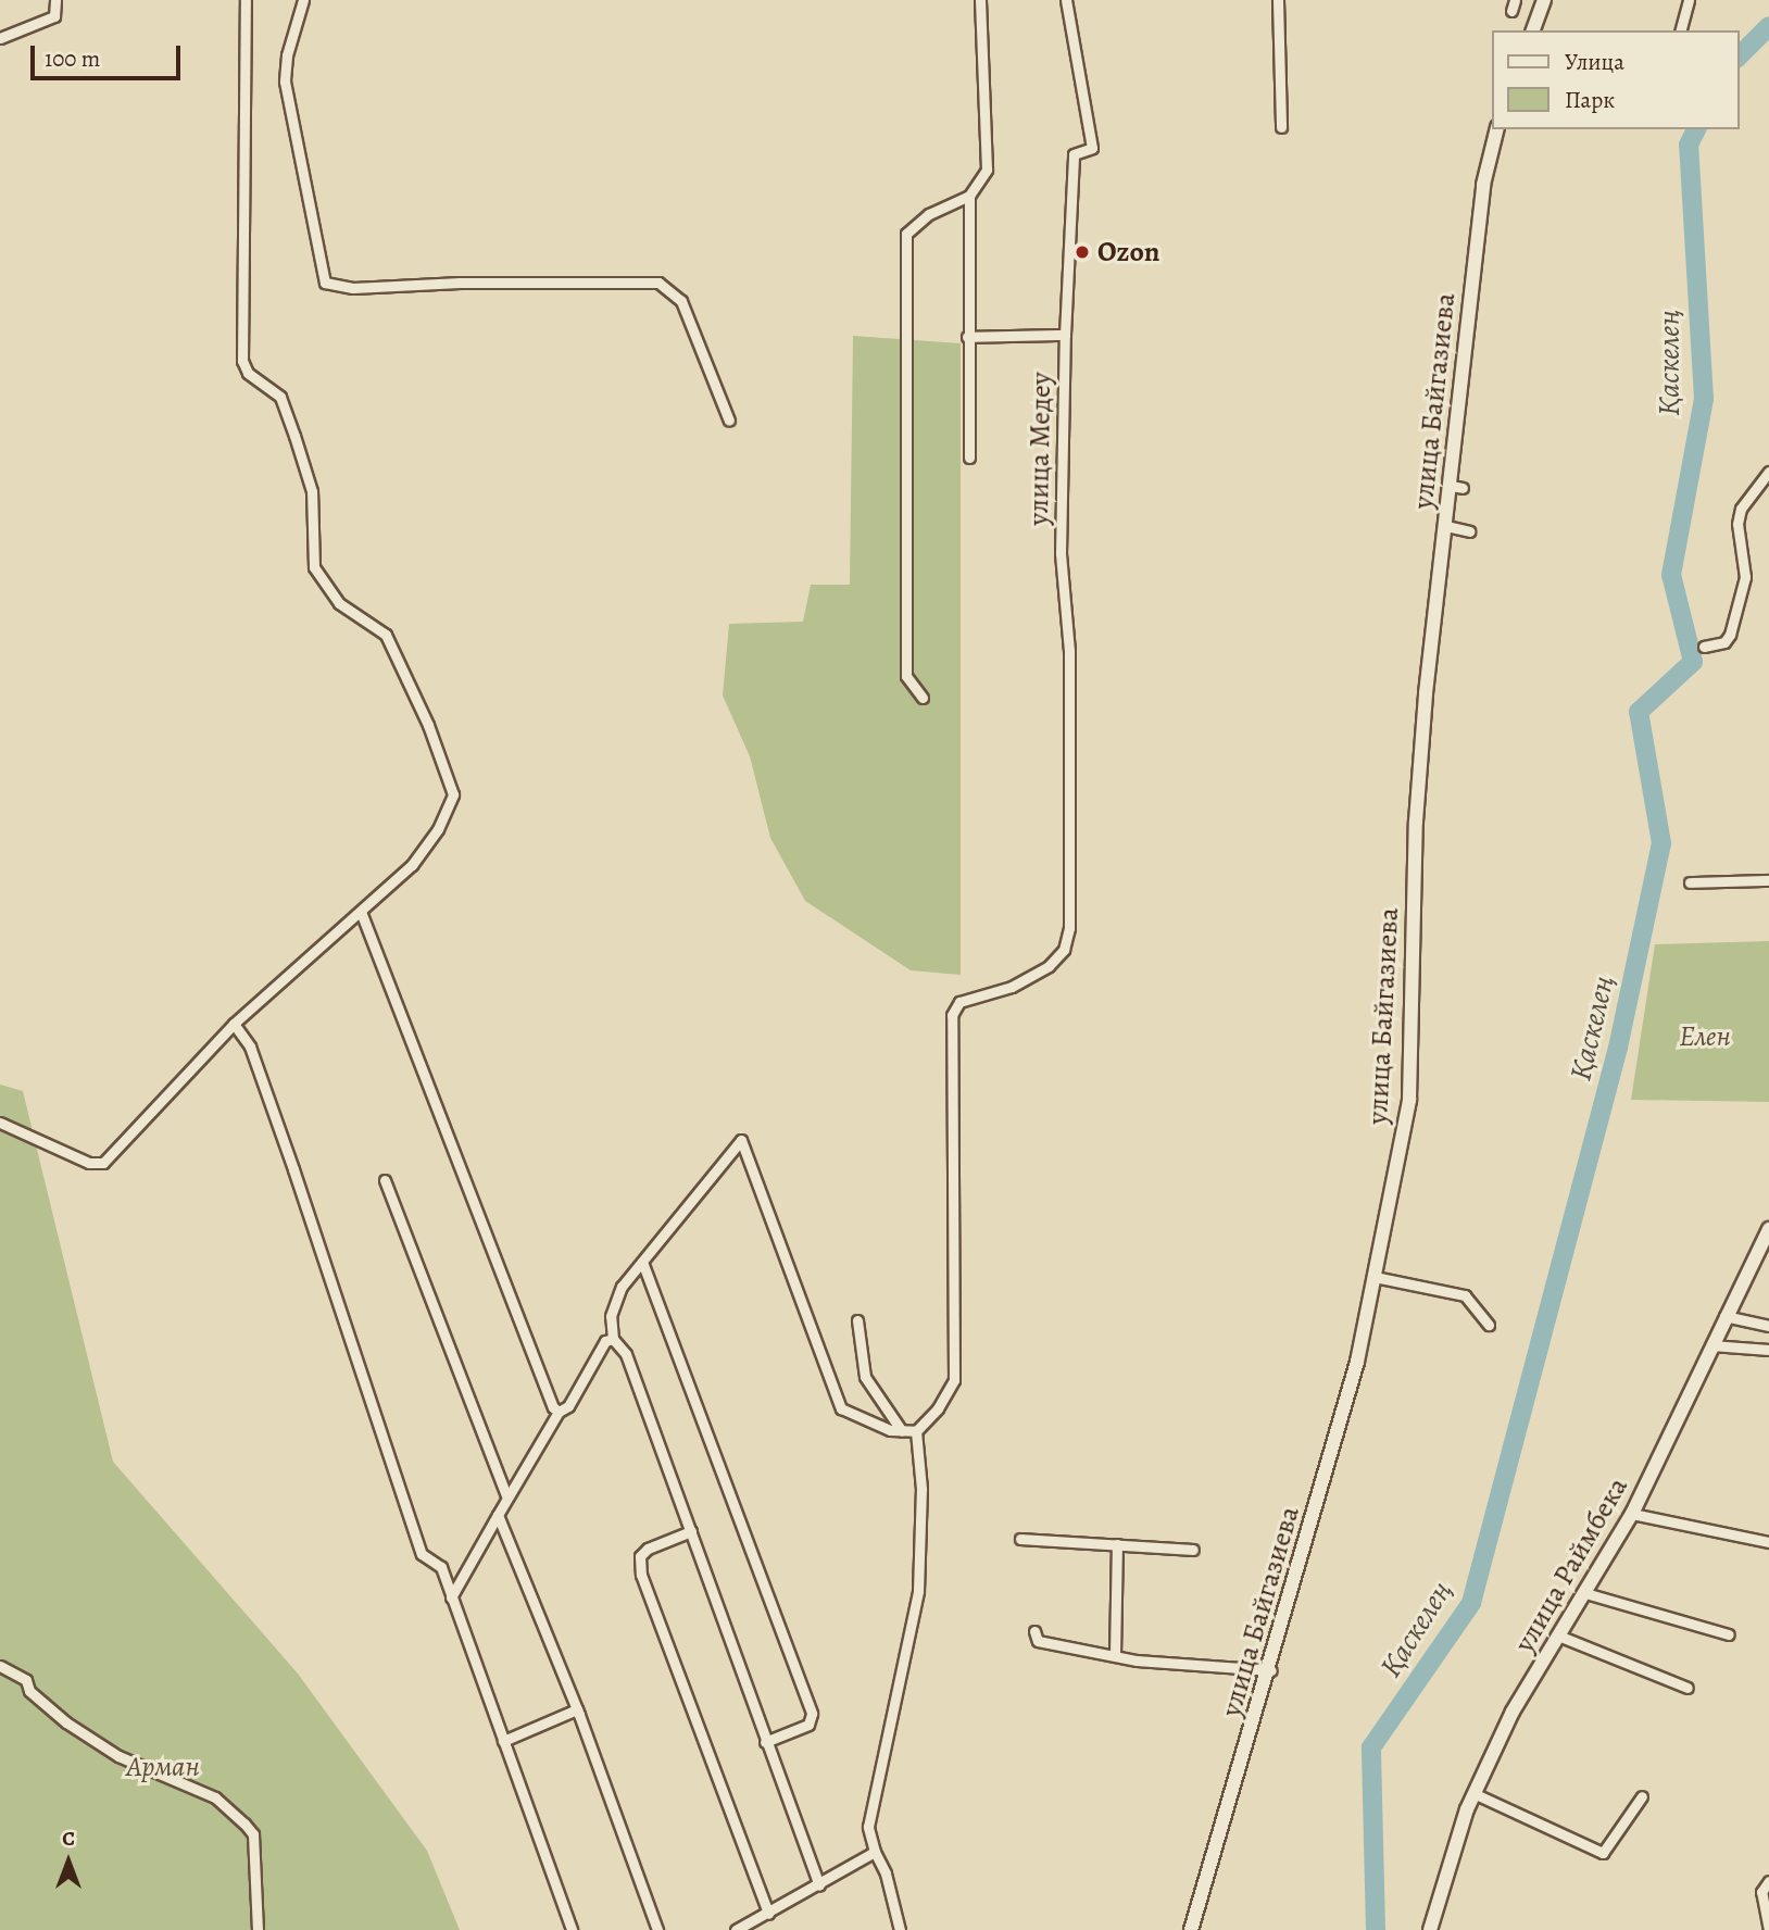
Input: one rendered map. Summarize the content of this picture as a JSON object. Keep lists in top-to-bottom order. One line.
{"streets":{"main road":["улица Байгазиева","улица Раймбека"],"street":["улица Медеу"]},"water":["Қаскелең"],"parks":["Елен","Арман"],"places":["Ozon"],"legend":["Улица","Парк"],"scale_bar":"100 m","north":"top"}
